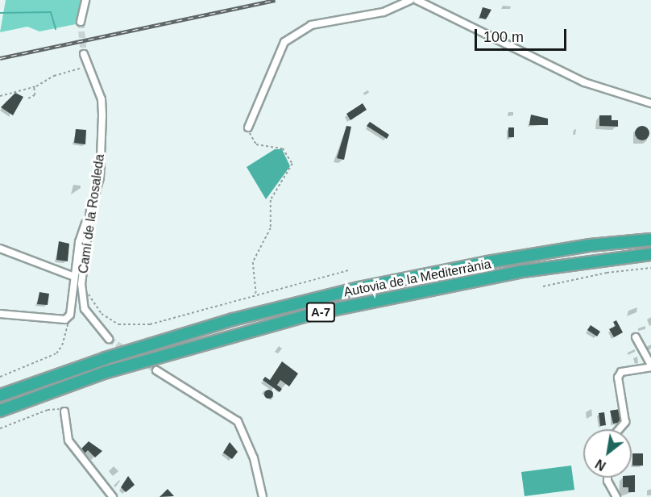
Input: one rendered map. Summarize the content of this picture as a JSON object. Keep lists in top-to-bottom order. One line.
{"streets":{"highway":["Autovia de la Mediterrània","A-7"],"street":["Camí de la Rosaleda"]},"scale_bar":"100 m","north":"bottom left"}
